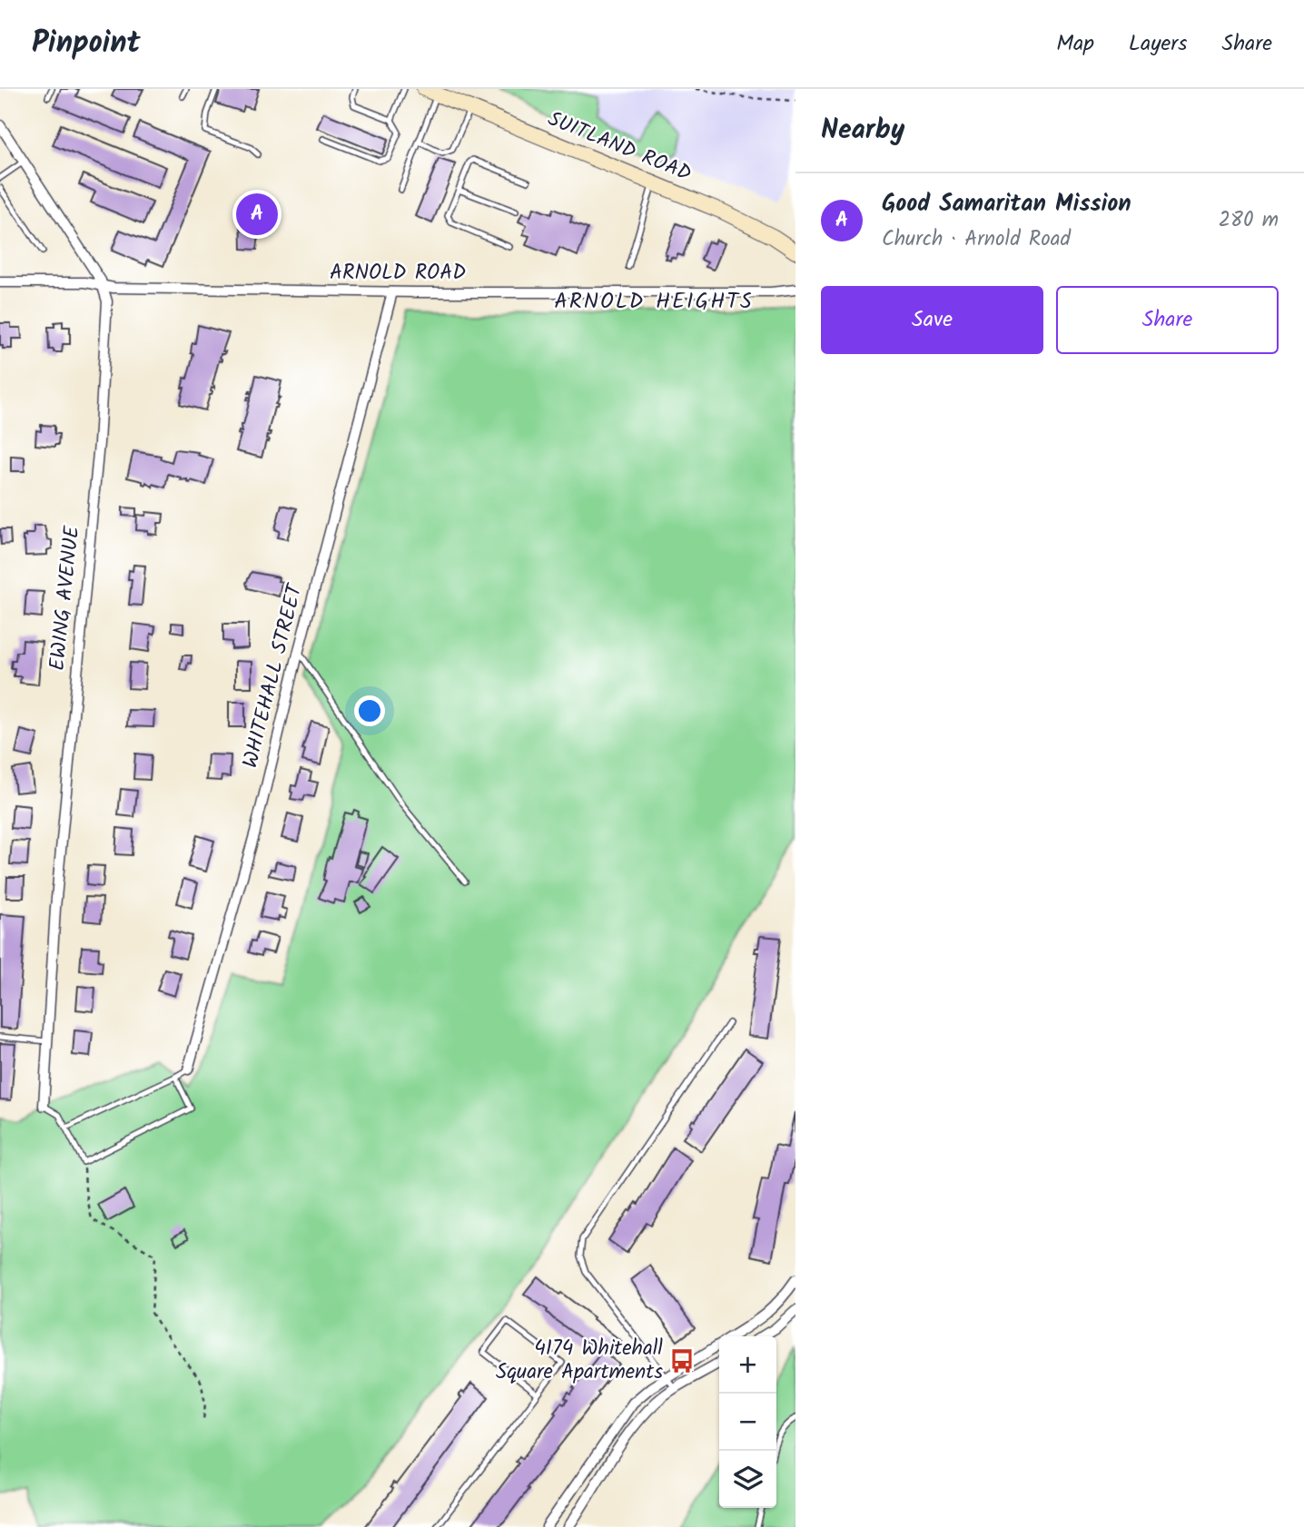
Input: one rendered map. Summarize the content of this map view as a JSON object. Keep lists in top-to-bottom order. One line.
{"streets":{"main road":["SUITLAND ROAD"],"street":["ARNOLD ROAD","EWING AVENUE","WHITEHALL STREET"]},"crossings":[["ARNOLD ROAD","EWING AVENUE"],["ARNOLD ROAD","WHITEHALL STREET"]],"districts":["ARNOLD HEIGHTS"],"places":{"bus stop":["4174 Whitehall Square Apartments"]},"page":{"header":"Pinpoint","nav":["Map","Layers","Share"],"heading":"Nearby","list":[{"mark":"A","name":"Good Samaritan Mission","note":"Church · Arnold Road","value":"280 m"}],"pins":"A","buttons":["Save","Share"],"map_buttons":["+","−"]}}
